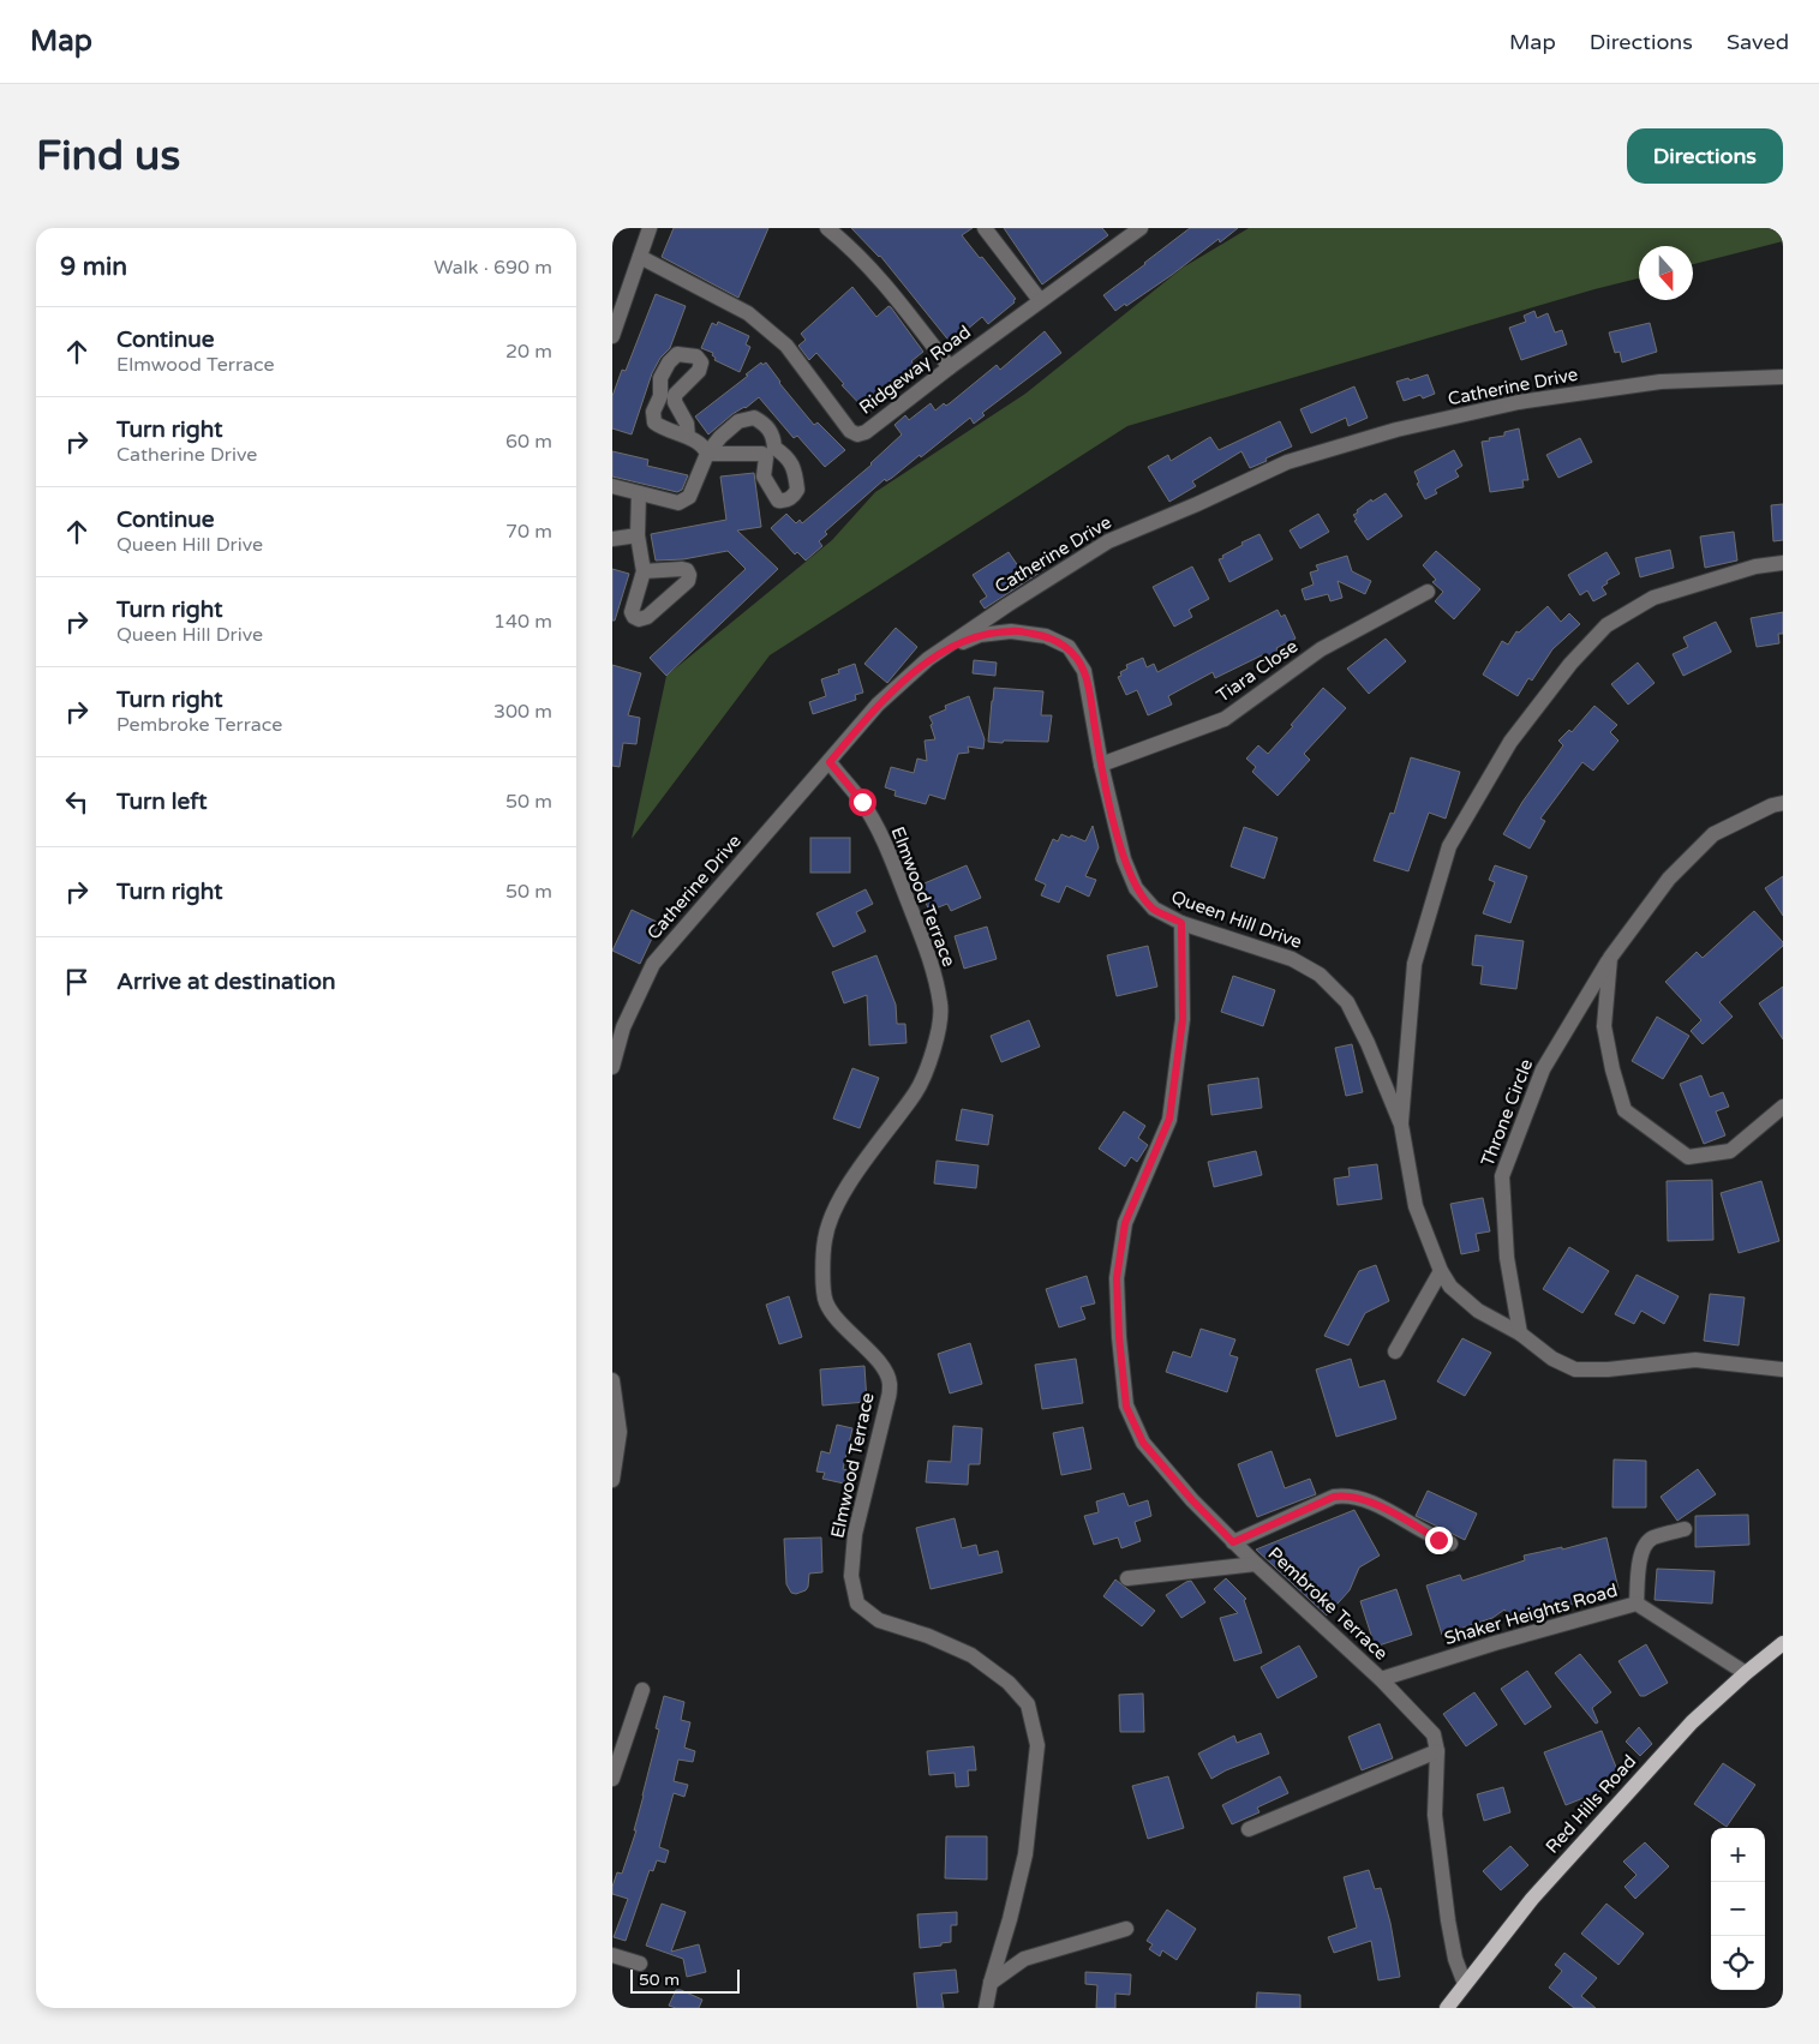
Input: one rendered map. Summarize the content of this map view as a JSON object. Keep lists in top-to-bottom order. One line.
{"streets":{"main road":["Red Hills Road"],"street":["Ridgeway Road","Catherine Drive","Tiara Close","Elmwood Terrace","Queen Hill Drive","Throne Circle","Pembroke Terrace","Shaker Heights Road"]},"crossings":[["Catherine Drive","Elmwood Terrace"],["Catherine Drive","Queen Hill Drive"],["Tiara Close","Queen Hill Drive"],["Queen Hill Drive","Throne Circle"],["Queen Hill Drive","Pembroke Terrace"],["Pembroke Terrace","Shaker Heights Road"],["Pembroke Terrace","Red Hills Road"],["Shaker Heights Road","Red Hills Road"]],"scale_bar":"50 m","north":"bottom","page":{"header":"Map","nav":["Map","Directions","Saved"],"buttons":"Directions","title":"Find us","heading":["9 min","Walk · 690 m"],"list":[["Continue","Elmwood Terrace","20 m"],["Turn right","Catherine Drive","60 m"],["Continue","Queen Hill Drive","70 m"],["Turn right","Queen Hill Drive","140 m"],["Turn right","Pembroke Terrace","300 m"],["Turn left","50 m"],["Turn right","50 m"],"Arrive at destination"],"map_buttons":["+","−"],"scale":"50 m"}}
